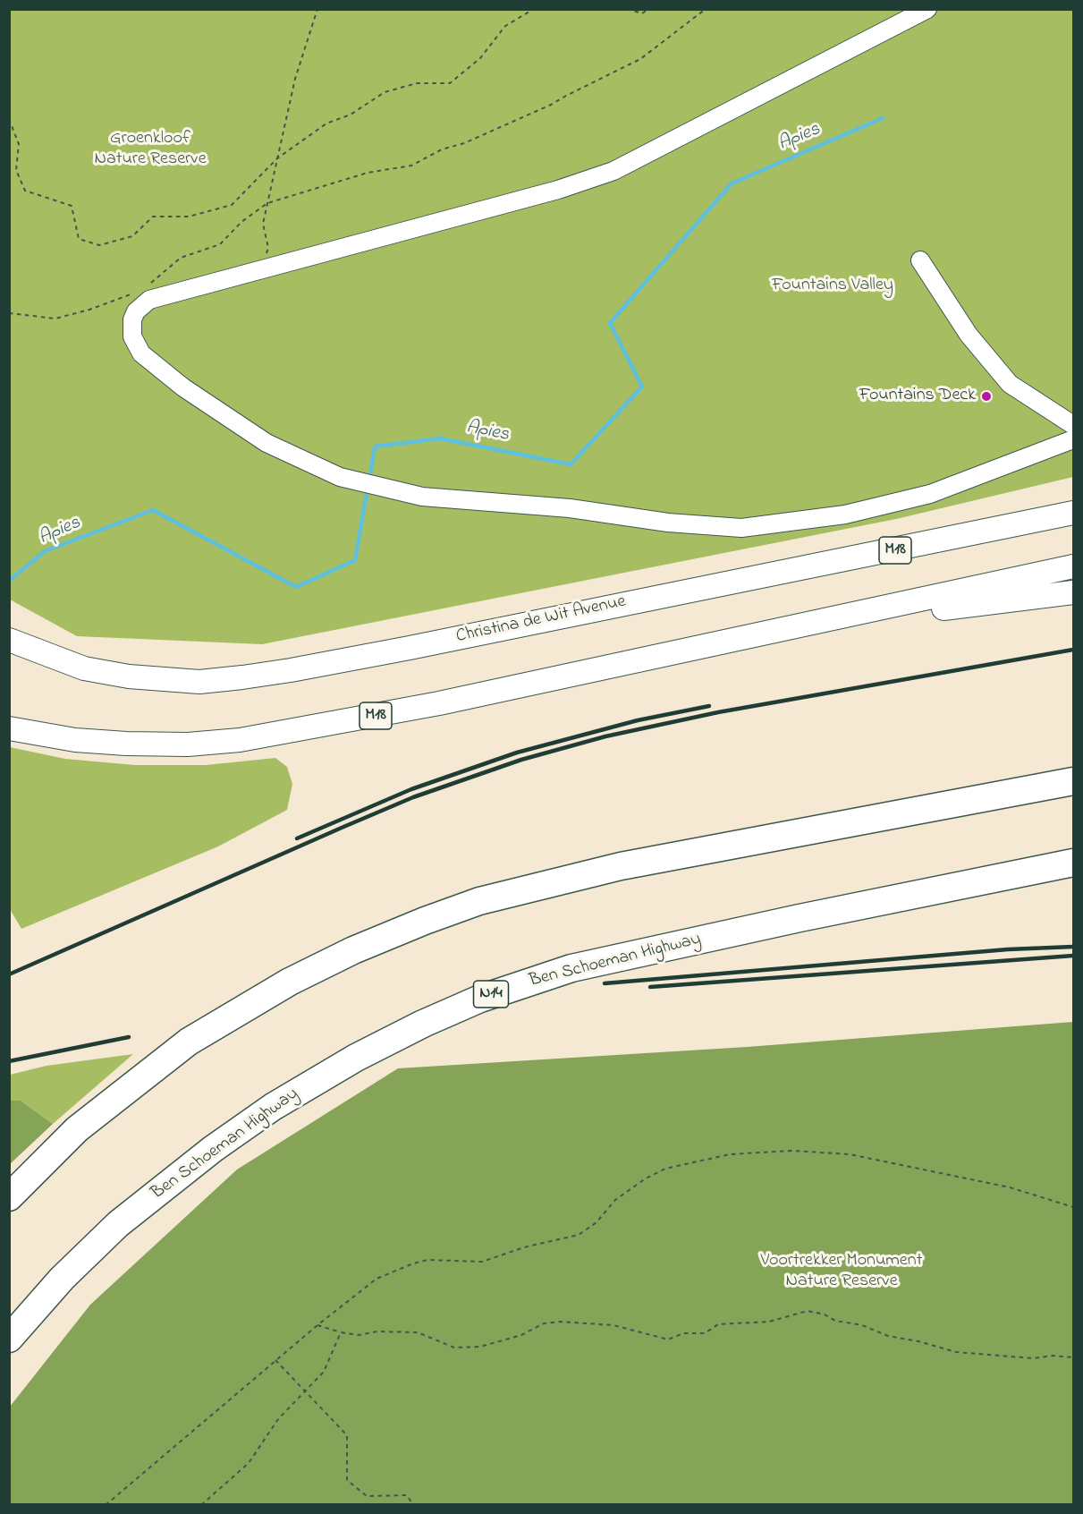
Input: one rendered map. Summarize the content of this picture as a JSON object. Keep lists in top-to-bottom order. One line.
{"streets":{"highway":["Ben Schoeman Highway","N14"],"main road":["M18","Christina de Wit Avenue"]},"water":["Apies"],"parks":["Groenkloof Nature Reserve","Fountains Valley","Voortrekker Monument Nature Reserve"],"places":["Fountains Deck"]}
